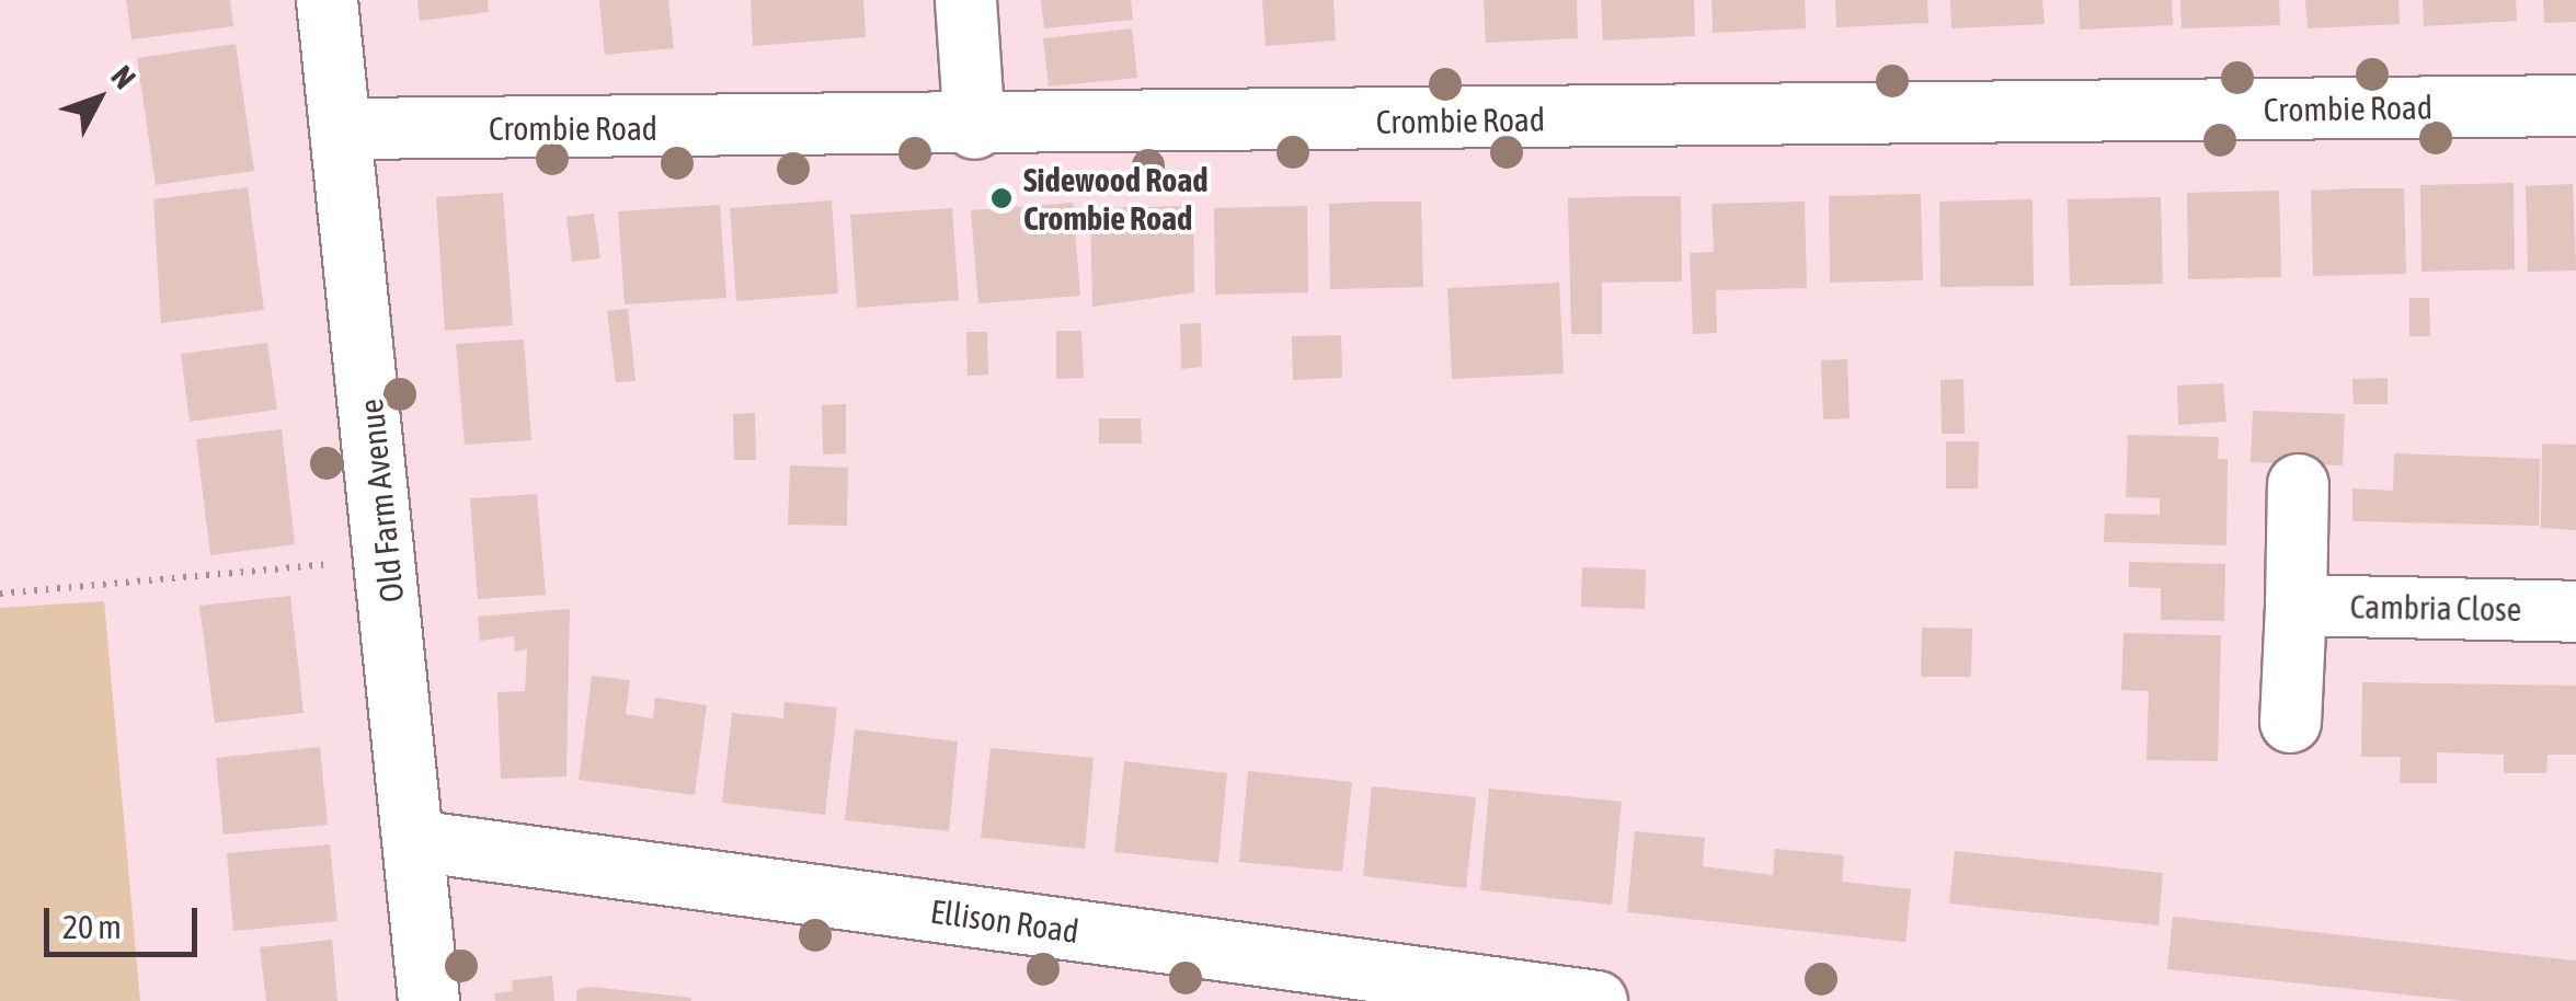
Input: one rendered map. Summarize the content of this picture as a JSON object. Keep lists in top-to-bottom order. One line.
{"streets":{"street":["Crombie Road","Old Farm Avenue","Cambria Close","Ellison Road"]},"crossings":[["Crombie Road","Old Farm Avenue"],["Old Farm Avenue","Ellison Road"]],"places":["Sidewood Road Crombie Road"],"scale_bar":"20 m","north":"top right"}
